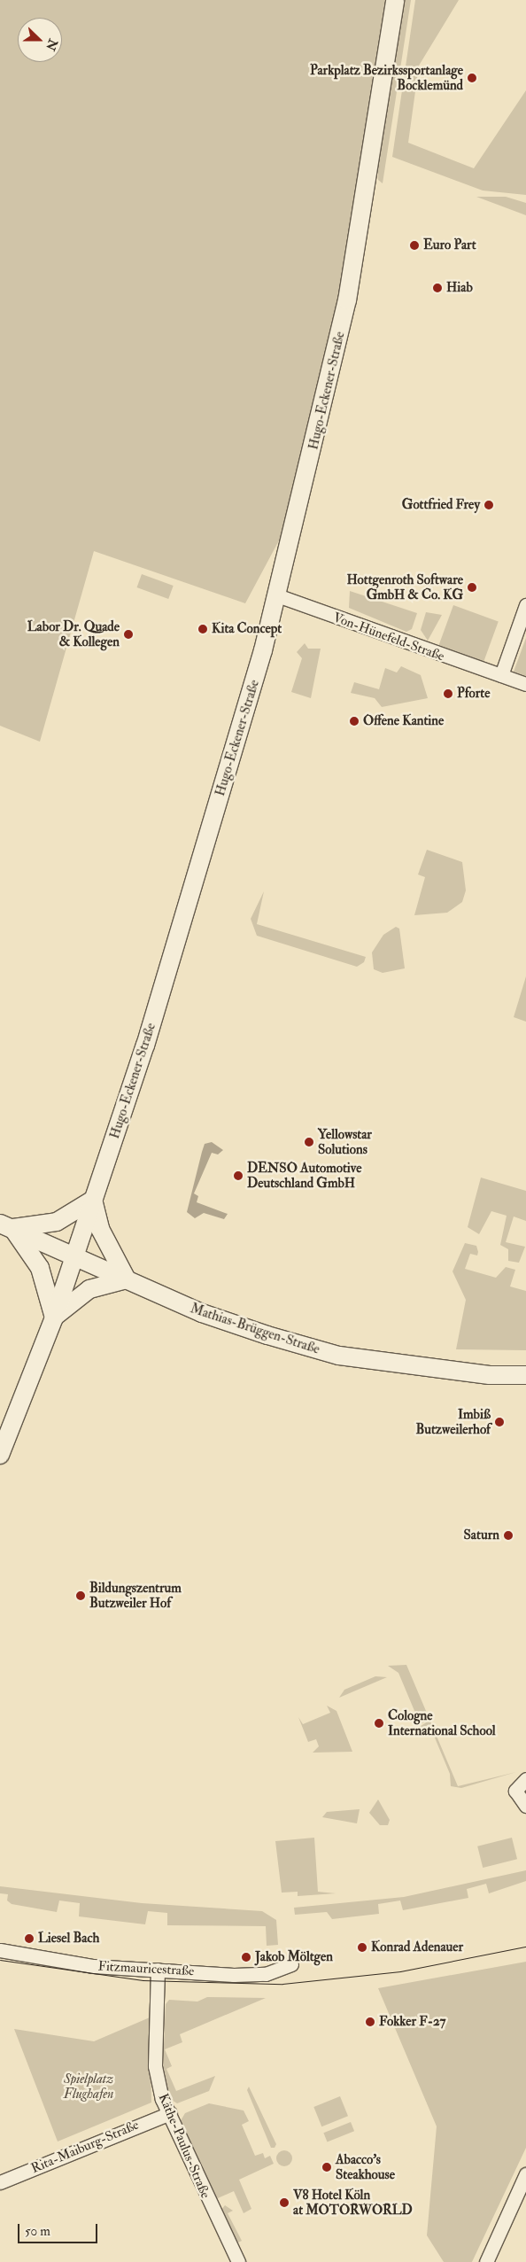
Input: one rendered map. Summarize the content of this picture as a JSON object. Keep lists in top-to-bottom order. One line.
{"streets":{"main road":["Hugo-Eckener-Straße","Mathias-Brüggen-Straße"],"street":["Von-Hünefeld-Straße","Fitzmauricestraße","Käthe-Paulus-Straße","Rita-Maiburg-Straße"]},"crossings":[["Hugo-Eckener-Straße","Von-Hünefeld-Straße"],["Hugo-Eckener-Straße","Mathias-Brüggen-Straße"],["Fitzmauricestraße","Käthe-Paulus-Straße"],["Käthe-Paulus-Straße","Rita-Maiburg-Straße"]],"parks":["Spielplatz Flughafen"],"places":["Parkplatz Bezirkssportanlage Bocklemünd","Euro Part","Hiab","Gottfried Frey","Hottgenroth Software GmbH & Co. KG","Kita Concept","Labor Dr. Quade & Kollegen","Pforte","Offene Kantine","Yellowstar Solutions","DENSO Automotive Deutschland GmbH","Imbiß Butzweilerhof","Saturn","Bildungszentrum Butzweiler Hof","Cologne International School","Liesel Bach","Konrad Adenauer","Jakob Möltgen","Fokker F-27","Abacco's Steakhouse","V8 Hotel Köln at MOTORWORLD"],"scale_bar":"50 m","north":"right"}
